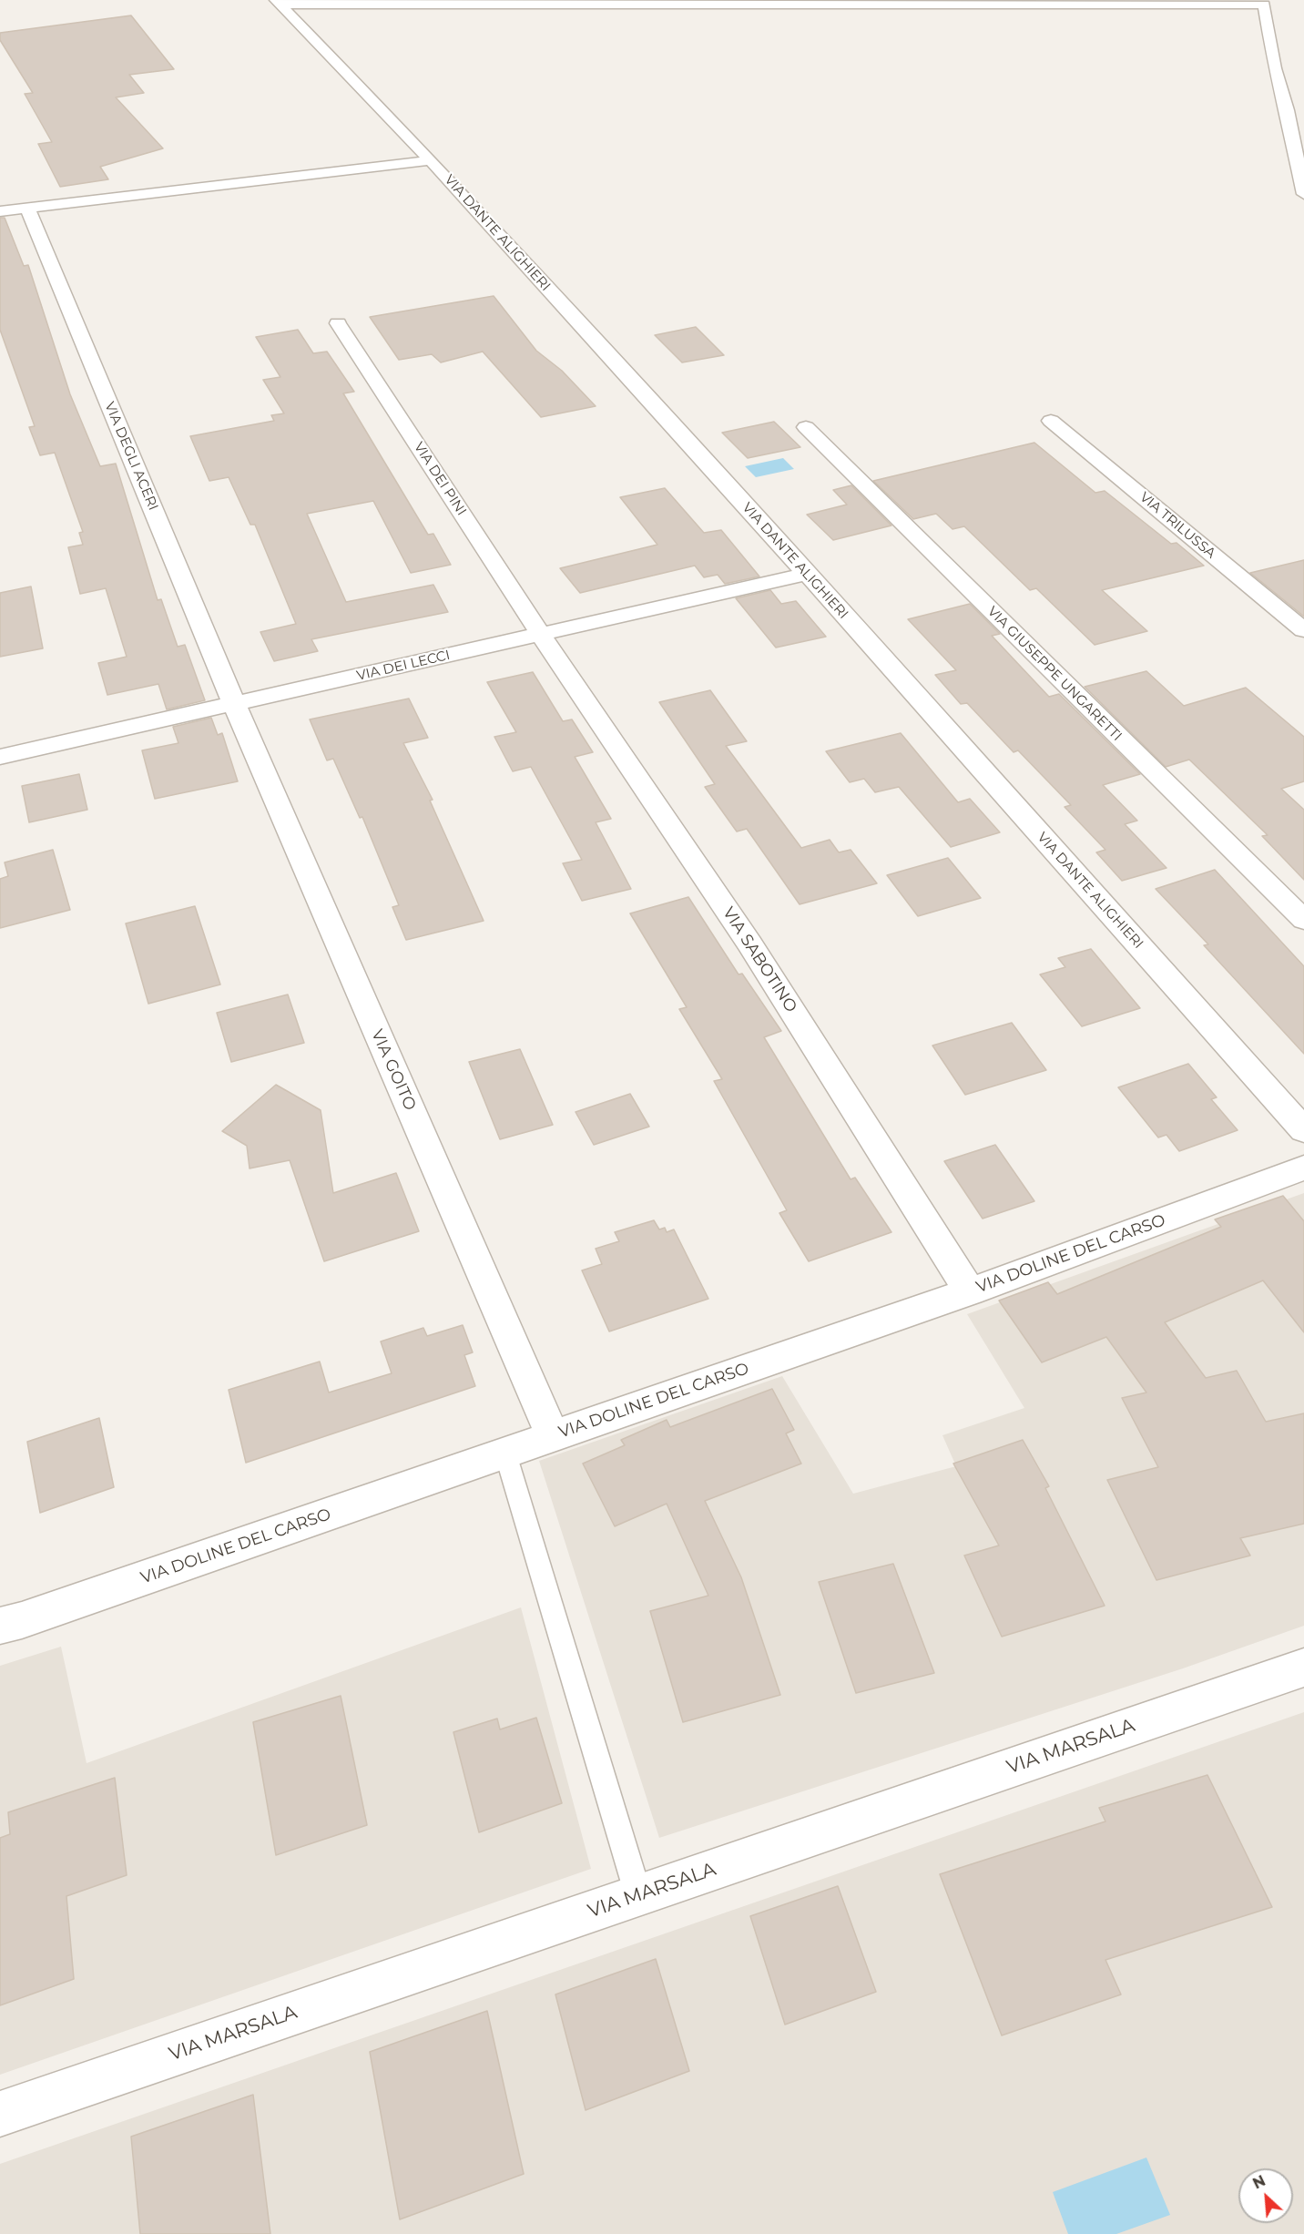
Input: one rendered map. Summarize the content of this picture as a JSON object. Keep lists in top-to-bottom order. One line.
{"streets":{"street":["VIA DANTE ALIGHIERI","VIA DEGLI ACERI","VIA DEI PINI","VIA TRILUSSA","VIA DEI LECCI","VIA GIUSEPPE UNGARETTI","VIA SABOTINO","VIA GOITO","VIA DOLINE DEL CARSO","VIA MARSALA"]},"crossings":[["VIA DANTE ALIGHIERI","VIA DEI LECCI"],["VIA DEGLI ACERI","VIA DEI LECCI"],["VIA DEGLI ACERI","VIA GOITO"],["VIA DEI PINI","VIA DEI LECCI"],["VIA DEI PINI","VIA SABOTINO"],["VIA DEI LECCI","VIA SABOTINO"],["VIA DEI LECCI","VIA GOITO"],["VIA SABOTINO","VIA DOLINE DEL CARSO"],["VIA GOITO","VIA DOLINE DEL CARSO"]],"north":"top left"}
